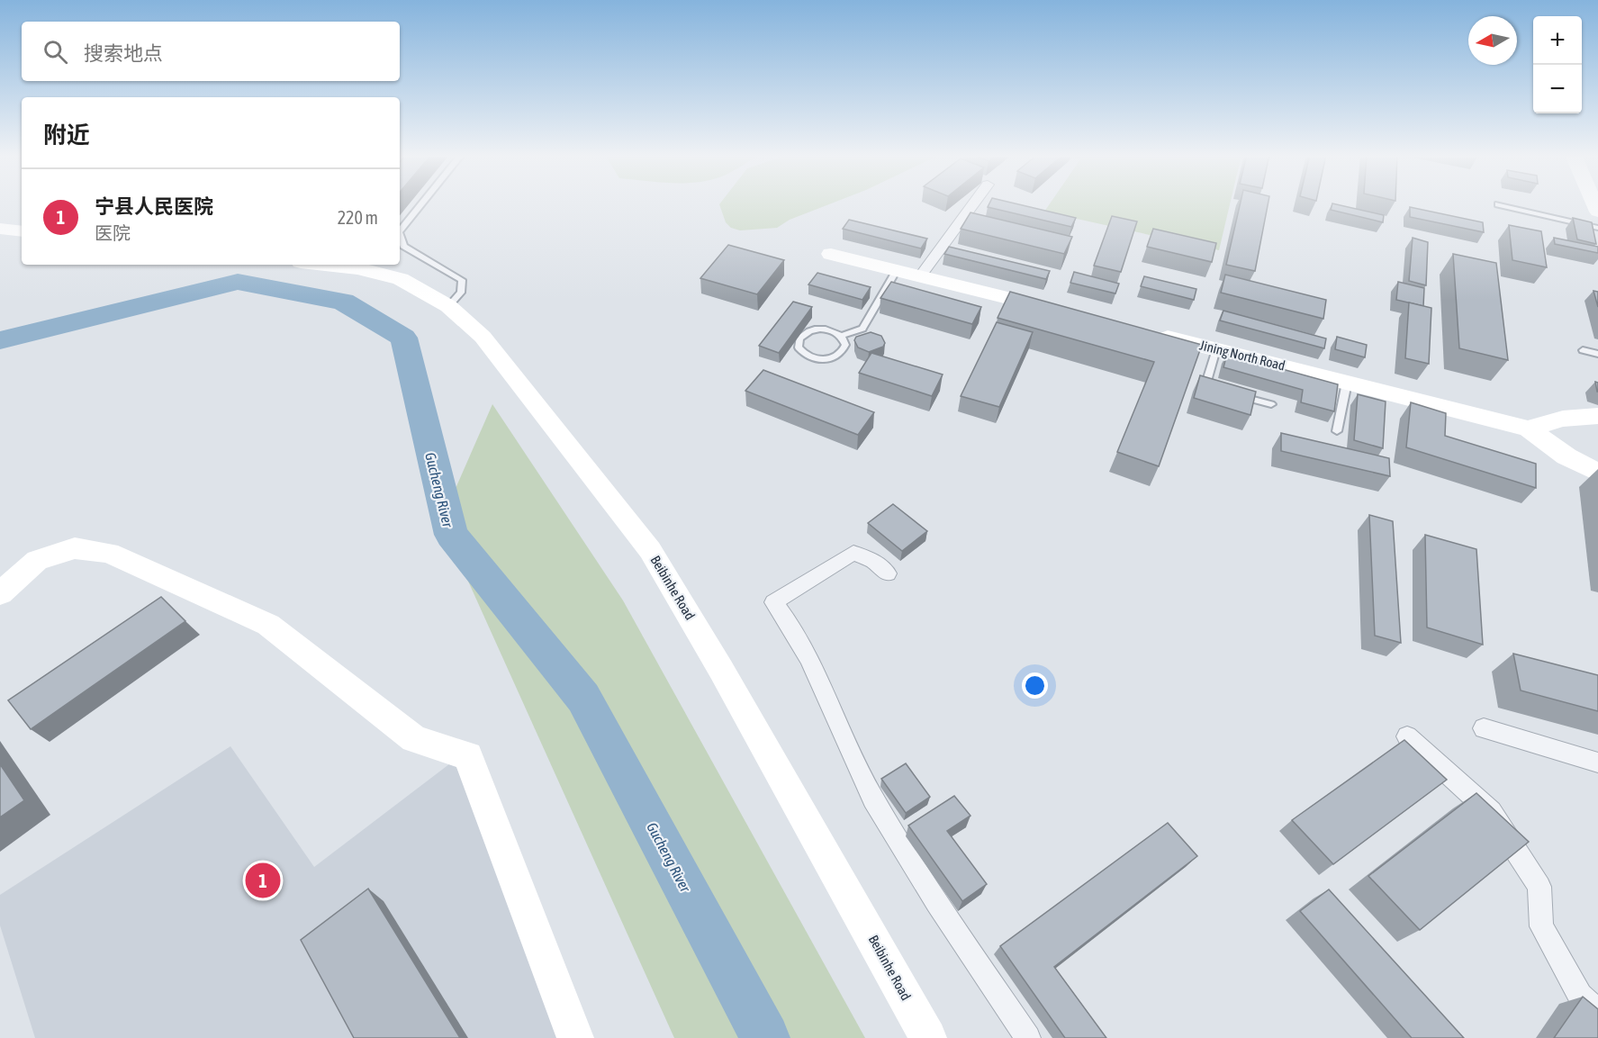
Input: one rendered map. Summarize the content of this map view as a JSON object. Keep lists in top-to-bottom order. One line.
{"streets":{"street":["Jining North Road","Beibinhe Road"]},"water":["Gucheng River"],"north":"left","page":{"map_buttons":["+","−"],"search":"搜索地点","heading":"附近","list":[{"mark":"1","name":"宁县人民医院","note":"医院","value":"220 m"}],"pins":"1"}}
